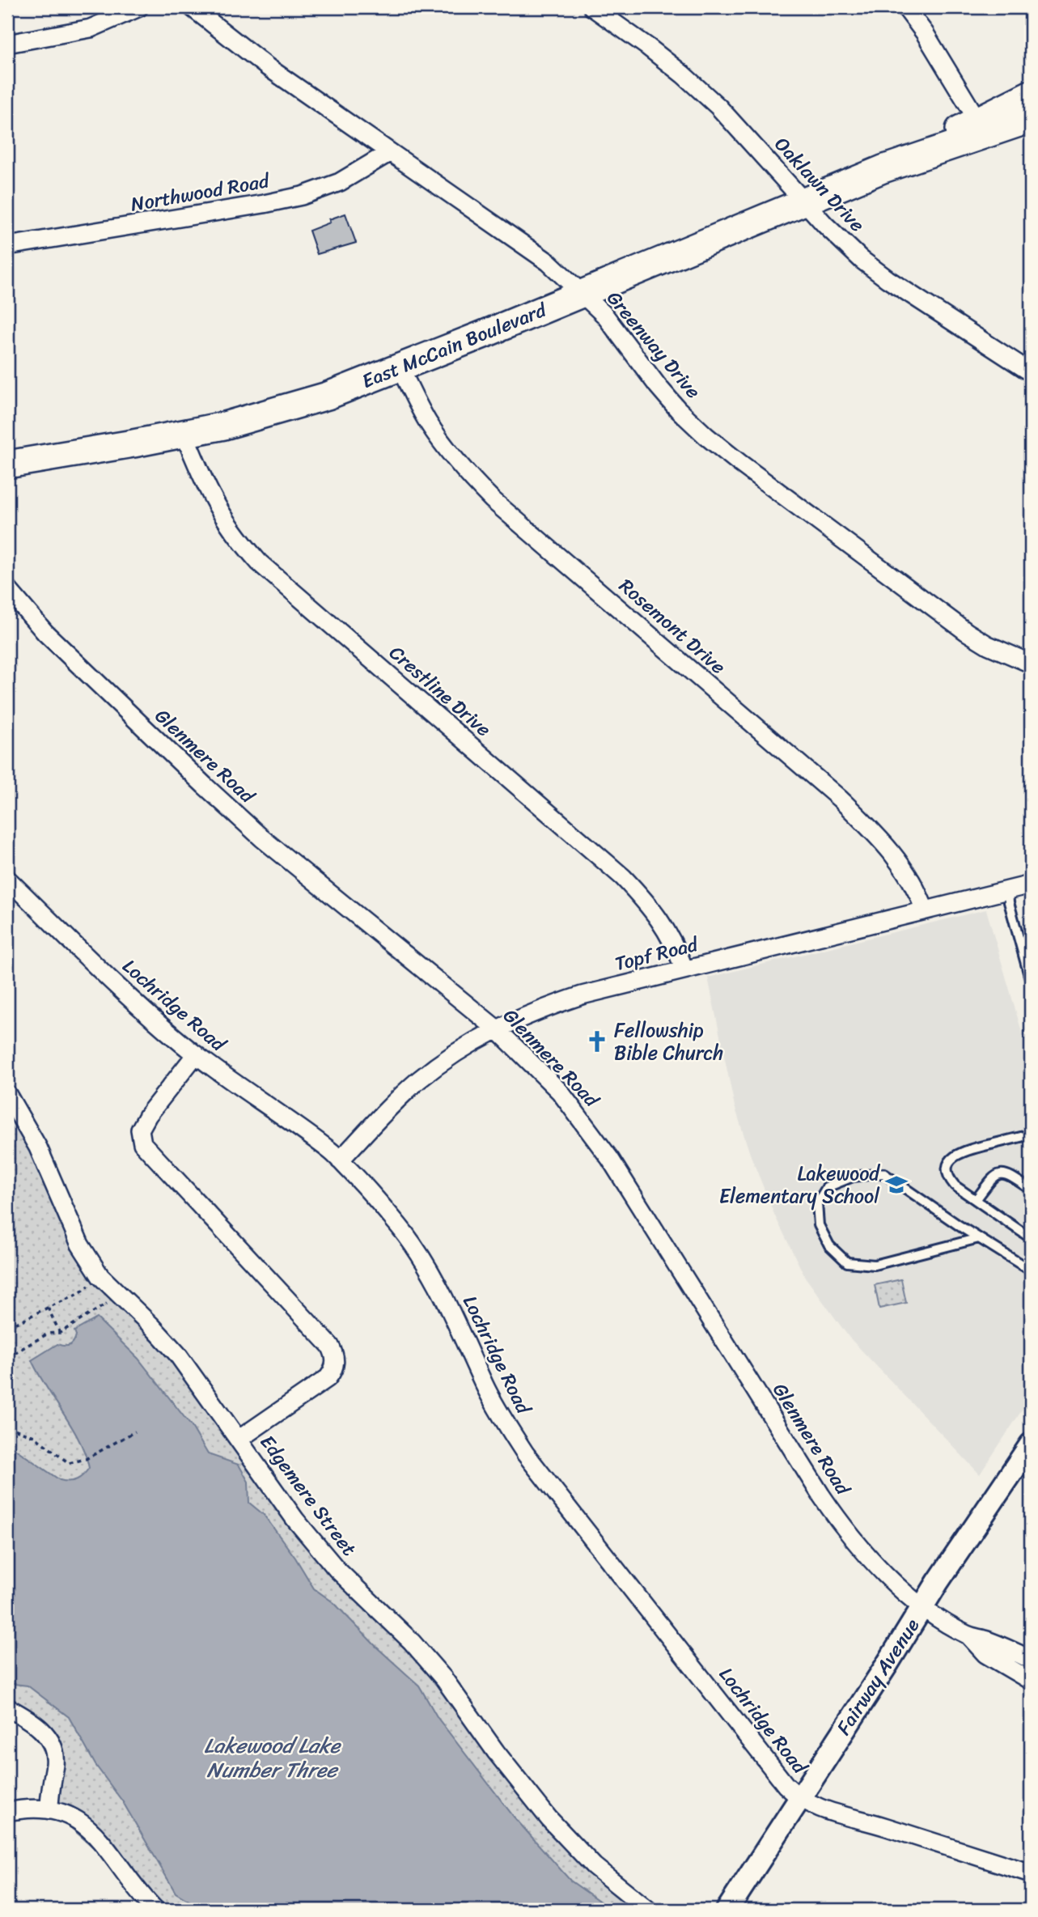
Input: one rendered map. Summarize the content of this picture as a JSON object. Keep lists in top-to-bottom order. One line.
{"streets":{"main road":["East McCain Boulevard"],"street":["Oaklawn Drive","Northwood Road","Greenway Drive","Rosemont Drive","Crestline Drive","Glenmere Road","Topf Road","Lochridge Road","Edgemere Street","Fairway Avenue"]},"crossings":[["Oaklawn Drive","East McCain Boulevard"],["Northwood Road","Greenway Drive"],["Greenway Drive","East McCain Boulevard"],["East McCain Boulevard","Rosemont Drive"],["East McCain Boulevard","Crestline Drive"],["Rosemont Drive","Topf Road"],["Crestline Drive","Topf Road"],["Glenmere Road","Topf Road"],["Glenmere Road","Fairway Avenue"],["Topf Road","Lochridge Road"],["Lochridge Road","Fairway Avenue"]],"water":["Lakewood Lake Number Three"],"places":{"church":["Fellowship Bible Church"],"school or university":["Lakewood Elementary School"]}}
